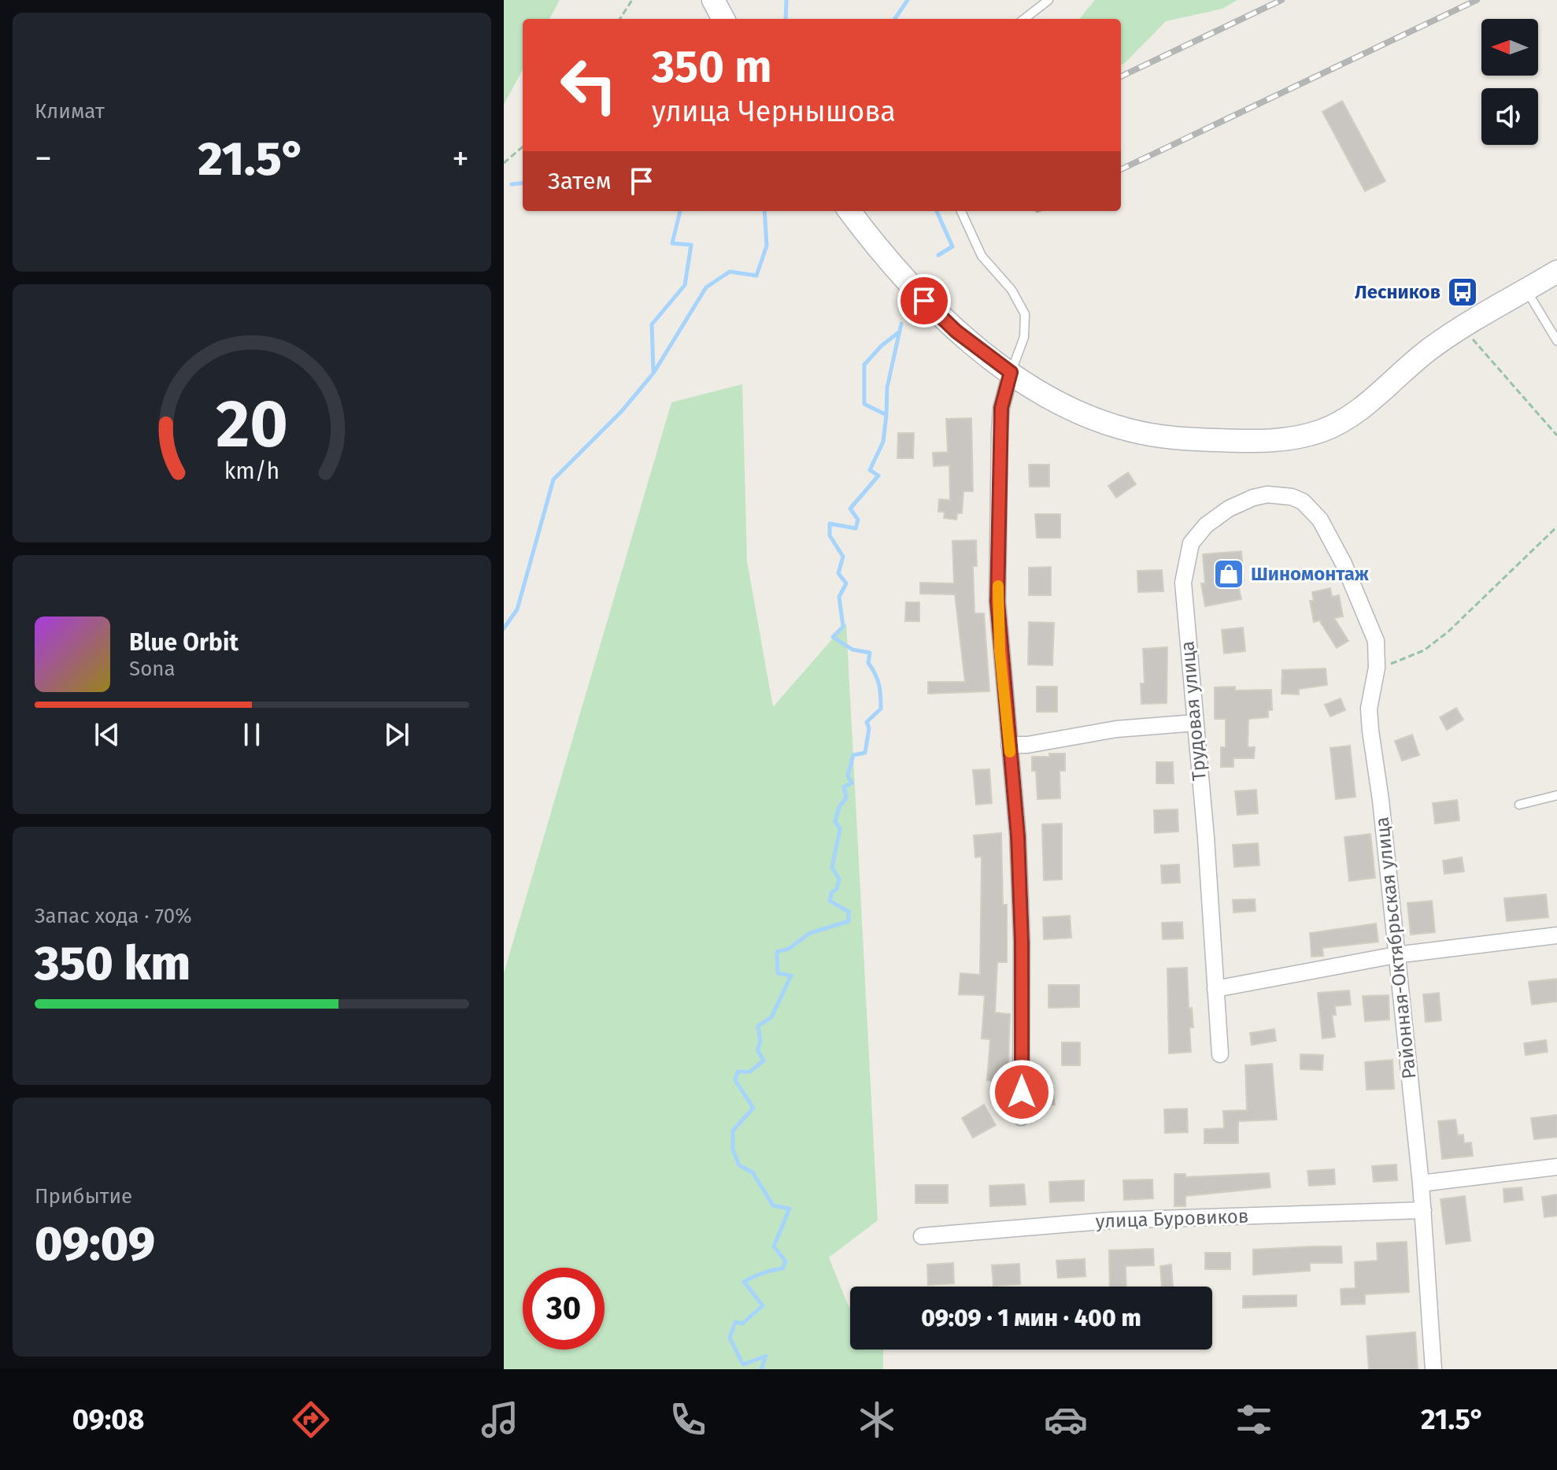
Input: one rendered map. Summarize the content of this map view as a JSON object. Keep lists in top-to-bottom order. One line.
{"streets":{"street":["Трудовая улица","Районная-Октябрьская улица","улица Буровиков"]},"crossings":[["Трудовая улица","Районная-Октябрьская улица"],["Районная-Октябрьская улица","улица Буровиков"]],"places":{"bus stop":["Лесников"],"shop":["Шиномонтаж"]},"north":"left","page":{"tile":["Климат",["Запас хода · 70%","350 km"],["Прибытие","09:09"]],"turn":["350 m","улица Чернышова"],"heat":["−","21.5°","+"],"then":"Затем","song":["Blue Orbit","Sona"],"limit":"30","trip":"09:09 · 1 мин · 400 m","tabs":["09:08","21.5°"],"gauge":["20","km/h"]}}
